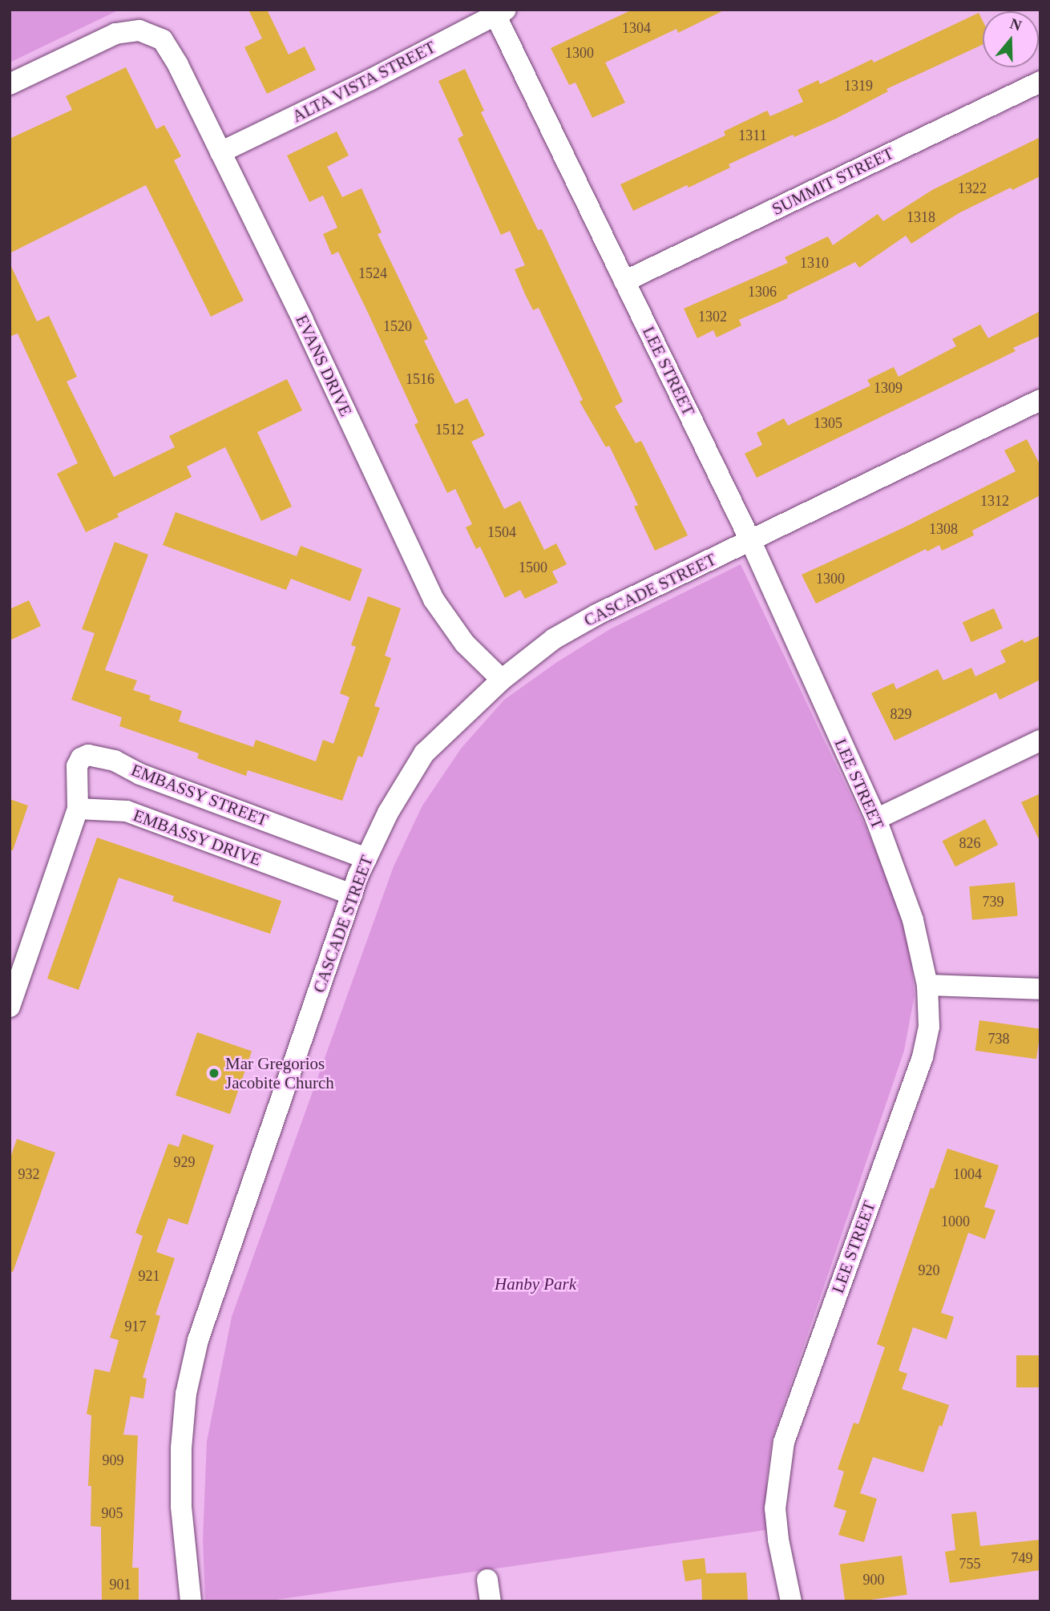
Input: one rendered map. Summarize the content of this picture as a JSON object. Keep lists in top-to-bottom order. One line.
{"streets":{"street":["ALTA VISTA STREET","SUMMIT STREET","EVANS DRIVE","LEE STREET","CASCADE STREET","EMBASSY STREET","EMBASSY DRIVE"]},"crossings":[["ALTA VISTA STREET","EVANS DRIVE"],["ALTA VISTA STREET","LEE STREET"],["SUMMIT STREET","LEE STREET"],["EVANS DRIVE","CASCADE STREET"],["LEE STREET","CASCADE STREET"],["CASCADE STREET","EMBASSY STREET"],["CASCADE STREET","EMBASSY DRIVE"],["EMBASSY STREET","EMBASSY DRIVE"]],"parks":["Hanby Park"],"places":["Mar Gregorios Jacobite Church"],"house_numbers":["1304","1300","1319","1311","1322","1318","1310","1524","1306","1302","1520","1516","1309","1305","1512","1312","1308","1504","1500","1300","829","826","739","738","929","932","1004","1000","920","921","917","909","905","749","755","900","901"],"north":"top"}
